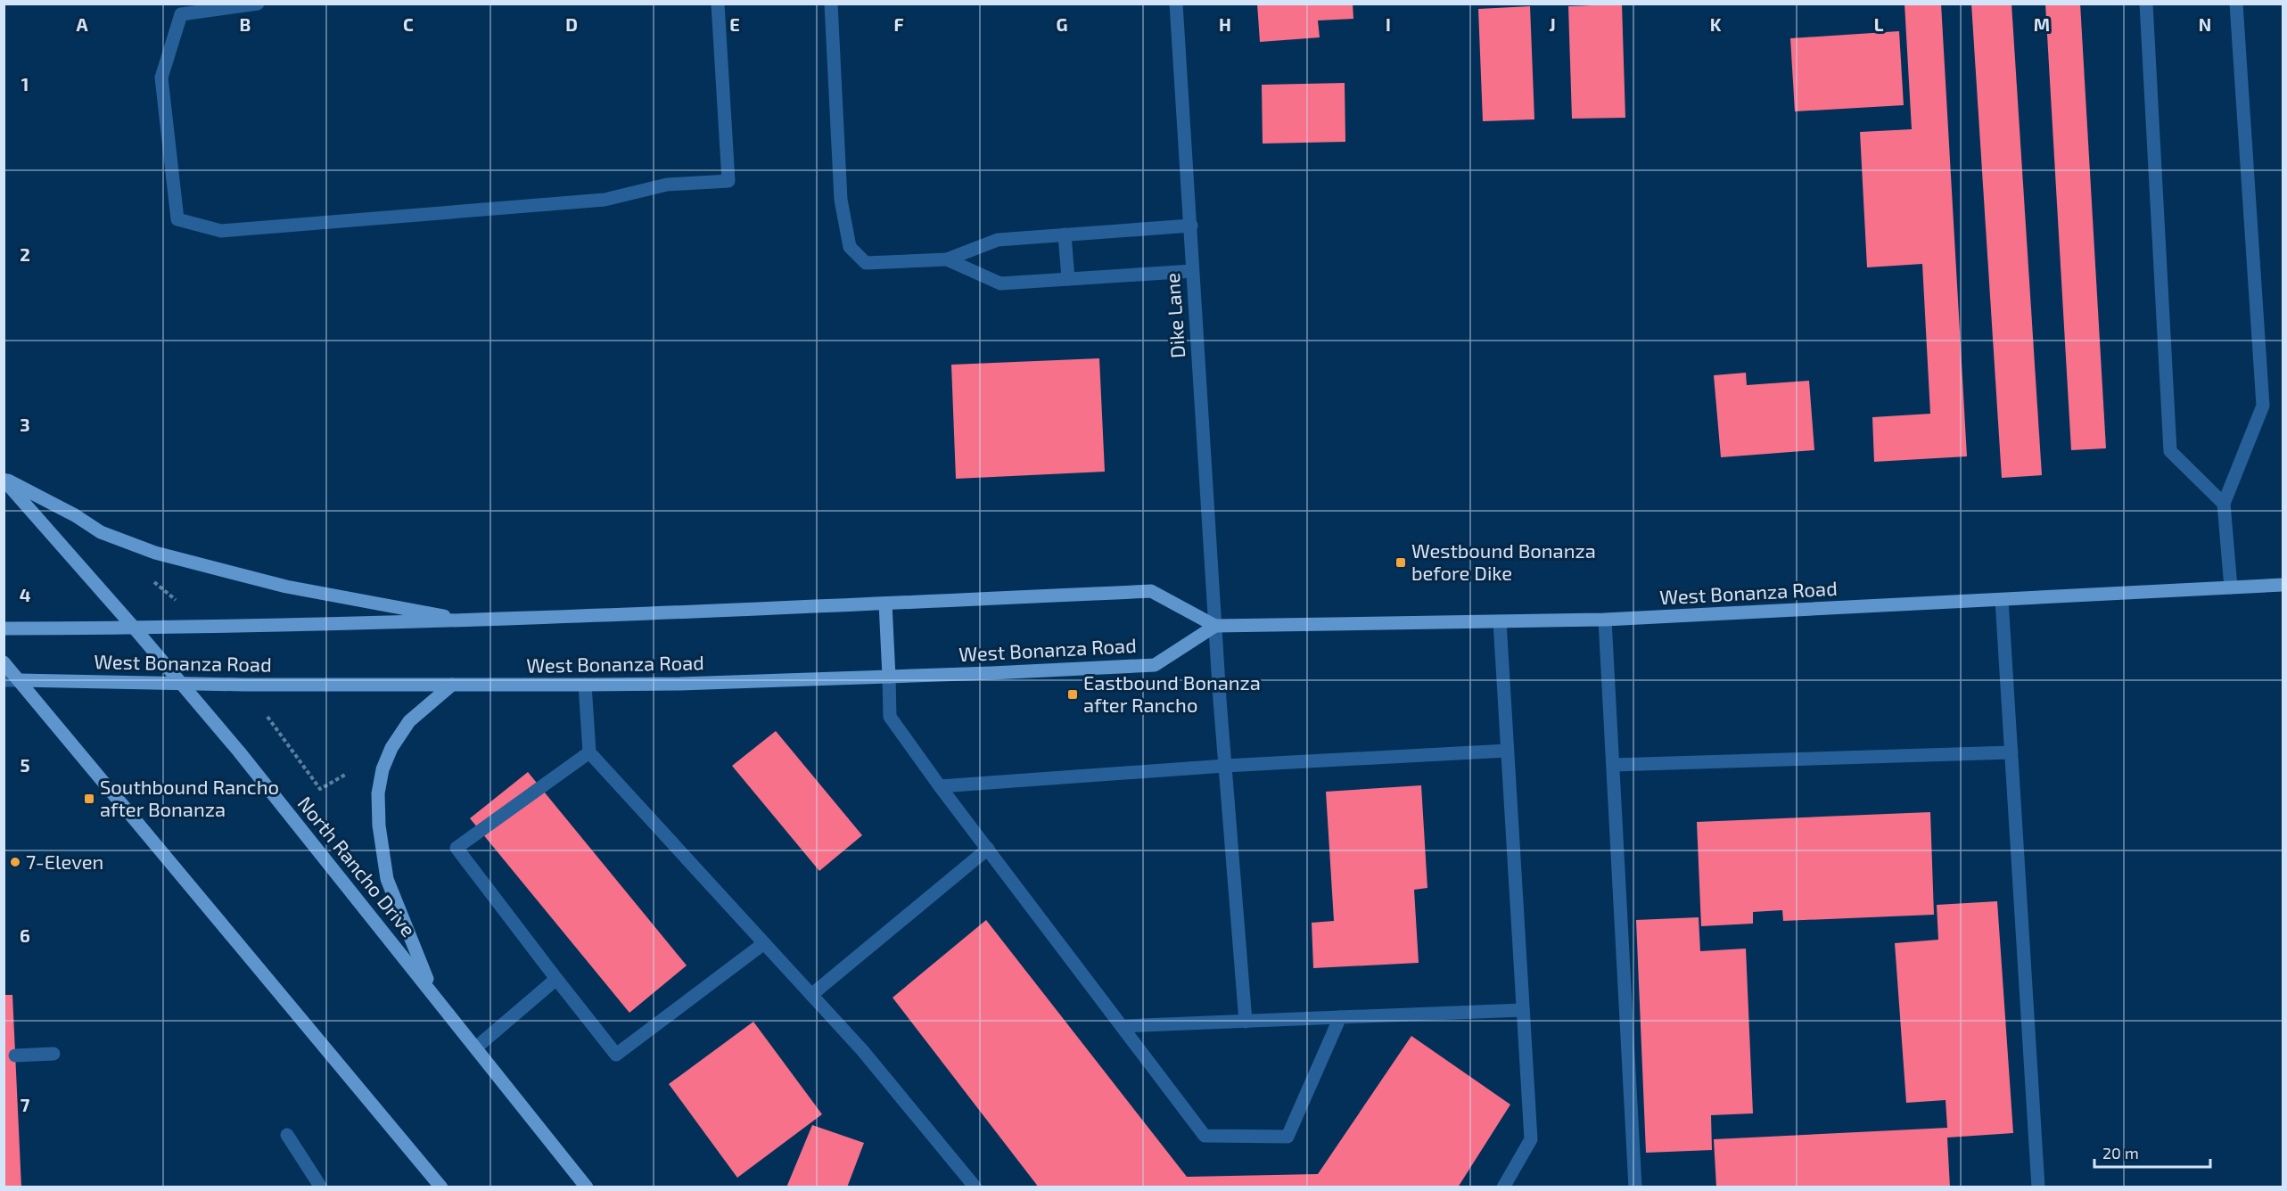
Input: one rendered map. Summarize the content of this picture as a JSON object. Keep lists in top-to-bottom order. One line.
{"streets":{"main road":["West Bonanza Road","North Rancho Drive"],"street":["Dike Lane"]},"crossings":[["Dike Lane","West Bonanza Road"],["West Bonanza Road","North Rancho Drive"]],"places":{"transit":["Westbound Bonanza before Dike","Eastbound Bonanza after Rancho","Southbound Rancho after Bonanza"],"other":["7-Eleven"]},"scale_bar":"20 m","grid":{"columns":["A","B","C","D","E","F","G","H","I","J","K","L","M","N"],"rows":["1","2","3","4","5","6","7"]}}
